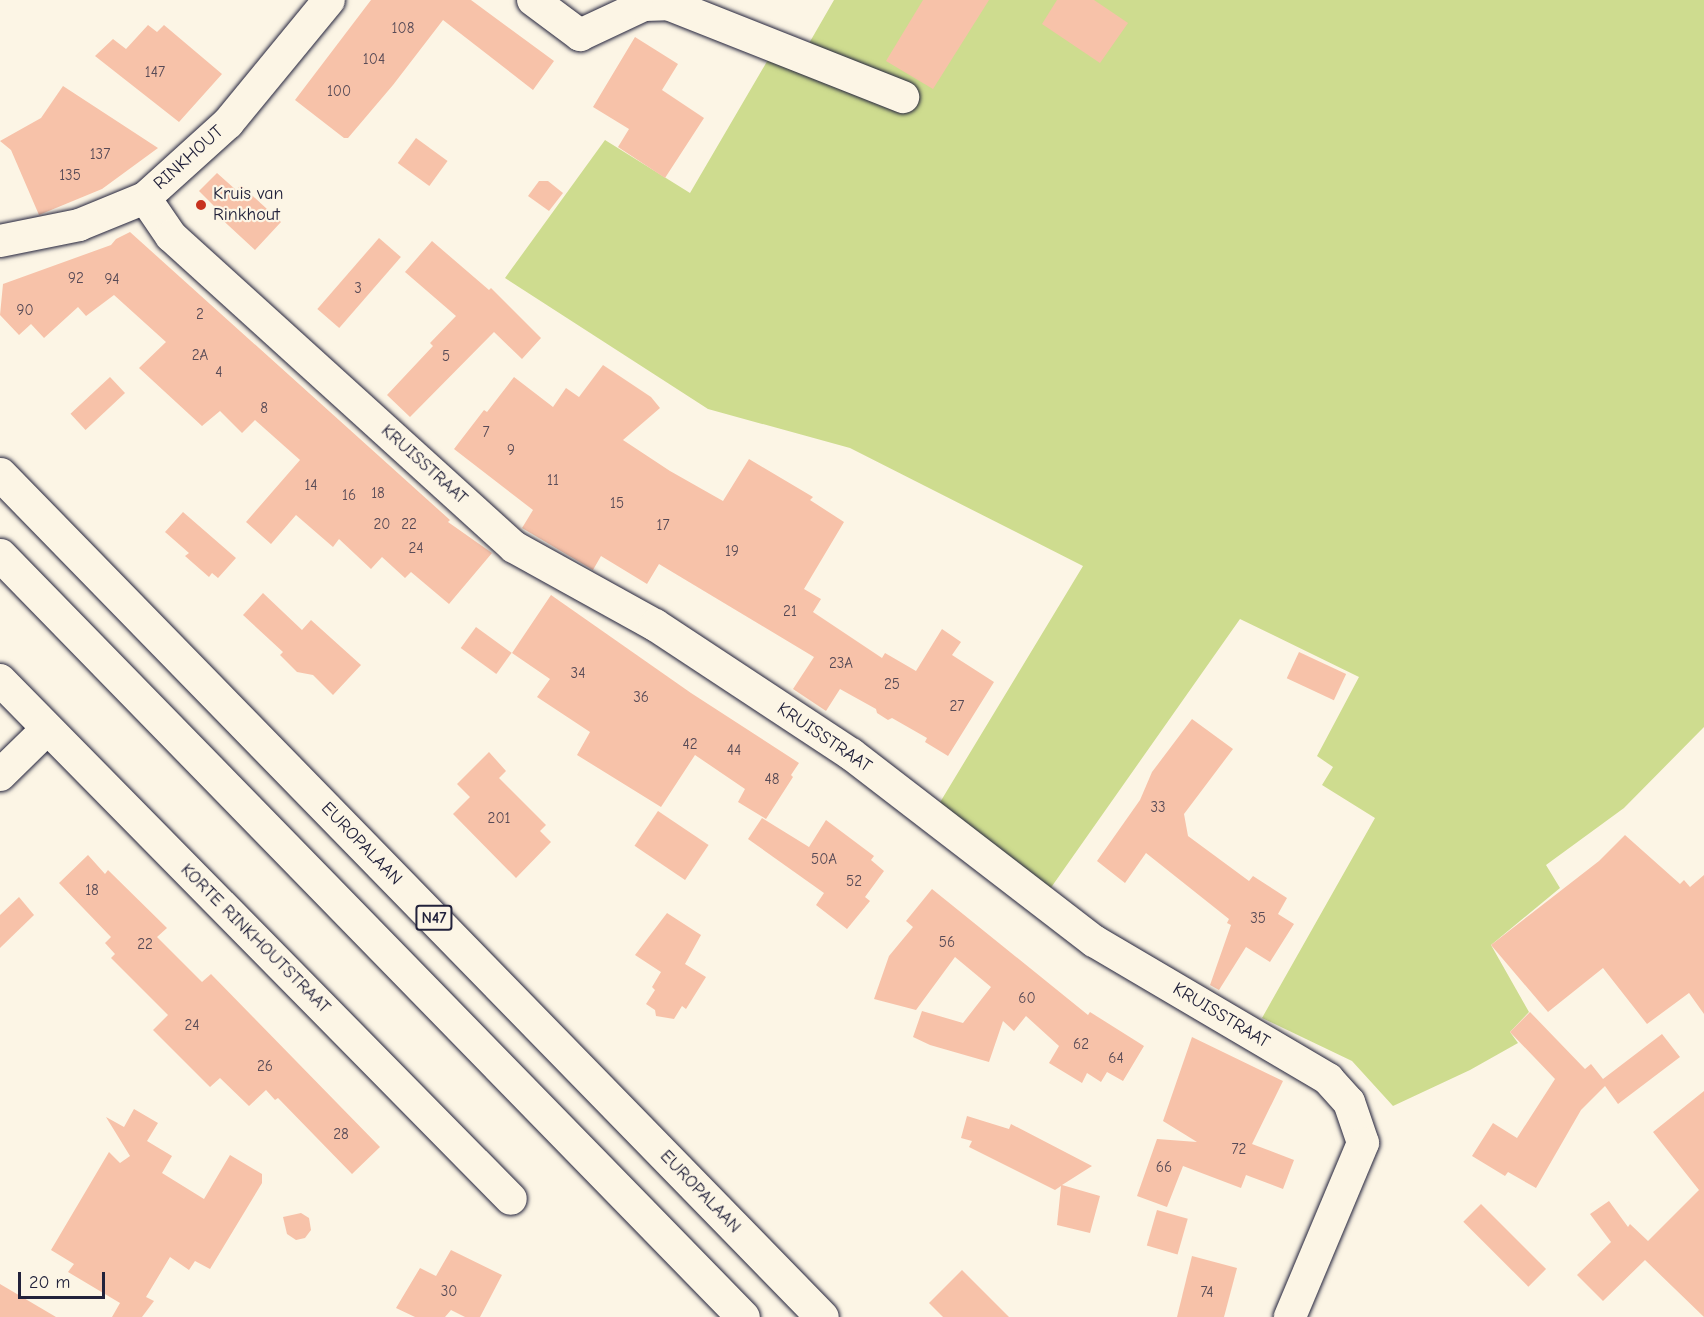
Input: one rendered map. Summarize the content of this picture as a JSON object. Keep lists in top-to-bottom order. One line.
{"streets":{"highway":["EUROPALAAN","N47"],"street":["RINKHOUT","KRUISSTRAAT","KORTE RINKHOUTSTRAAT"]},"crossings":[["RINKHOUT","KRUISSTRAAT"]],"places":["Kruis van Rinkhout"],"house_numbers":["108","104","147","100","137","135","92","94","3","90","2","2A","5","4","8","7","9","11","14","18","16","15","20","22","17","24","19","21","23A","34","25","36","27","42","44","48","33","201","50A","52","18","35","56","22","60","24","62","64","26","28","72","66","30","74"],"scale_bar":"20 m"}
